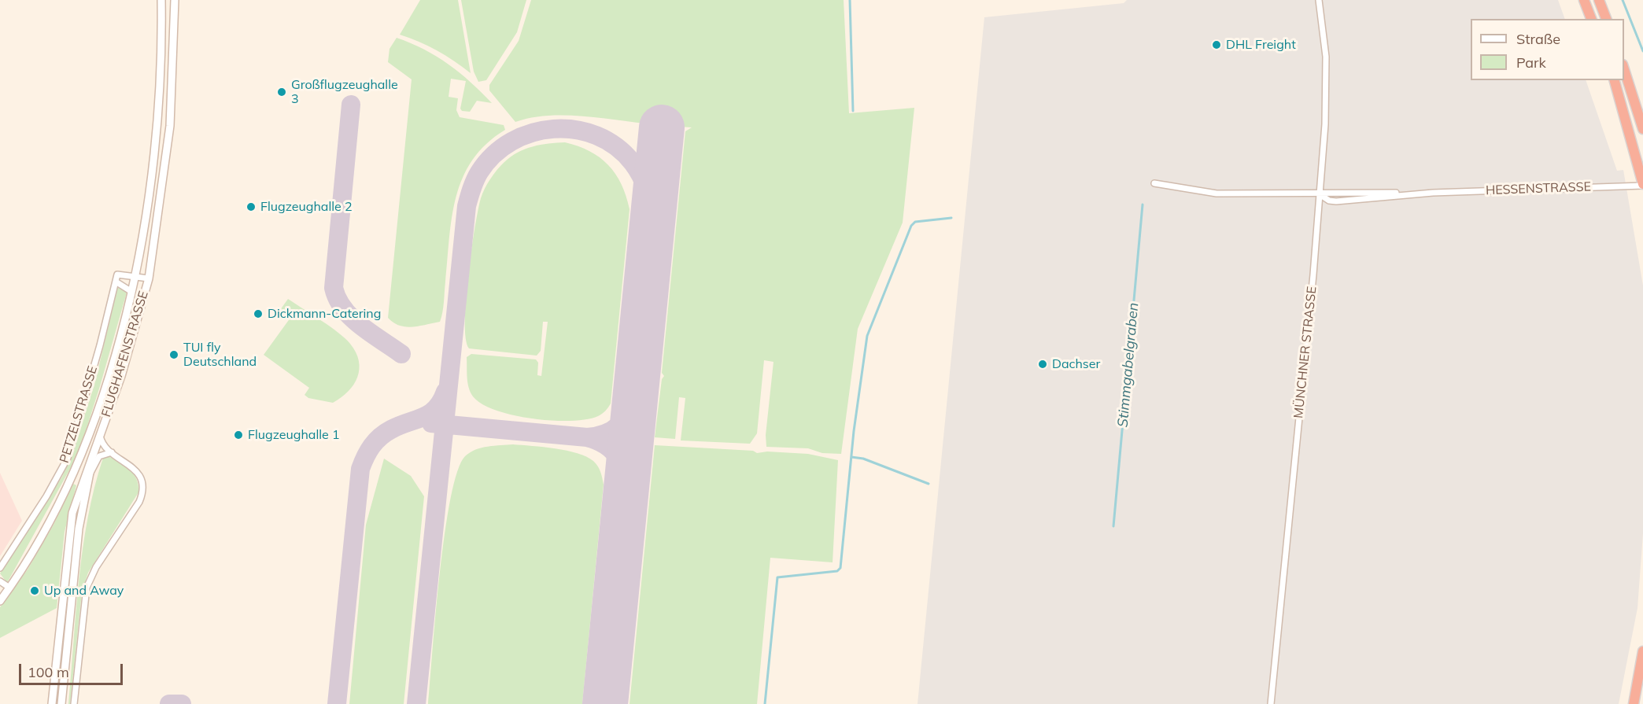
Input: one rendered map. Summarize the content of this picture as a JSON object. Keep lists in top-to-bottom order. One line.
{"streets":{"main road":["FLUGHAFENSTRASSE"],"street":["HESSENSTRASSE","MÜNCHNER STRASSE","PETZELSTRASSE"]},"crossings":[["HESSENSTRASSE","MÜNCHNER STRASSE"],["FLUGHAFENSTRASSE","PETZELSTRASSE"]],"water":["Stimmgabelgraben"],"places":["DHL Freight","Großflugzeughalle 3","Flugzeughalle 2","Dickmann-Catering","TUI fly Deutschland","Dachser","Flugzeughalle 1","Up and Away"],"legend":["Straße","Park"],"scale_bar":"100 m"}
